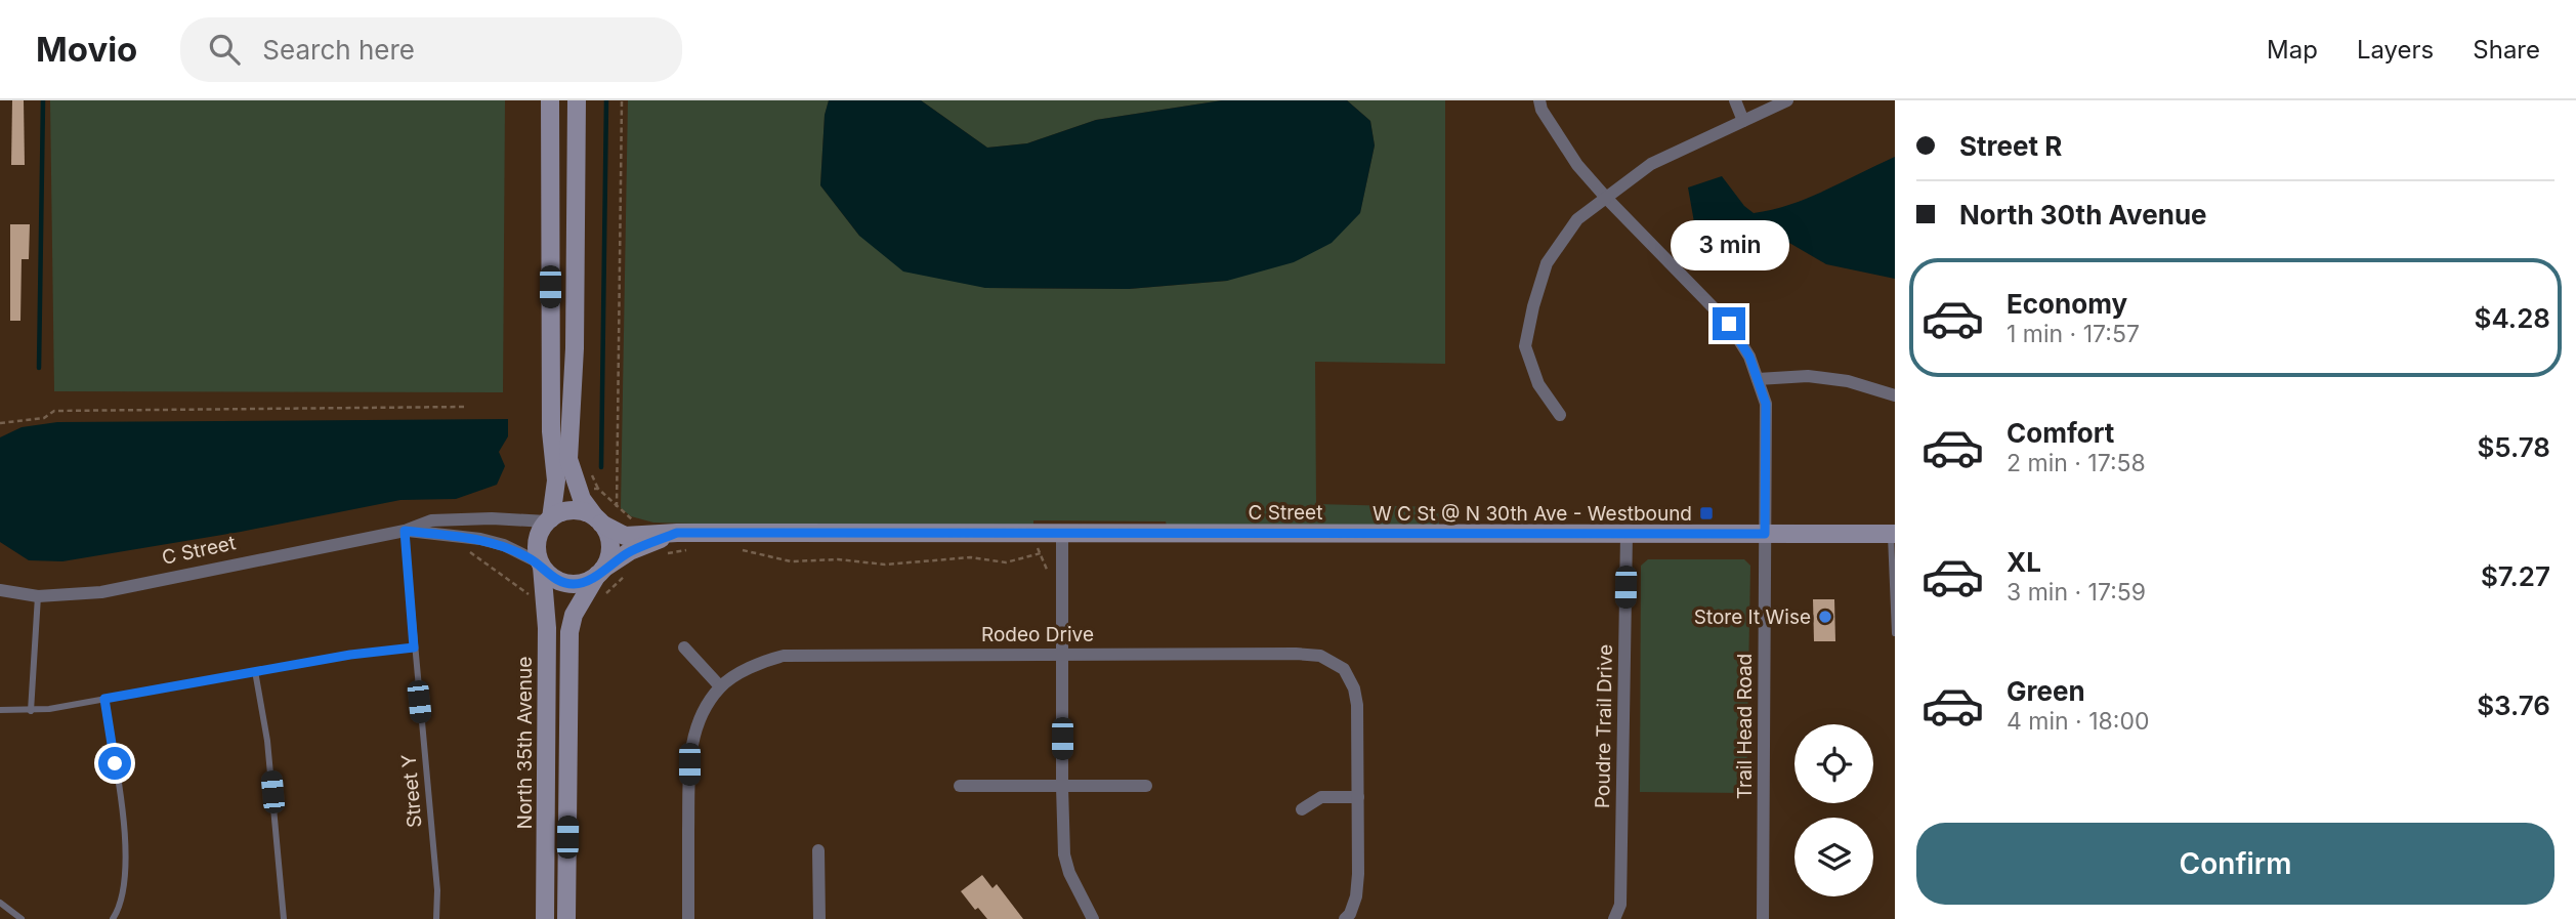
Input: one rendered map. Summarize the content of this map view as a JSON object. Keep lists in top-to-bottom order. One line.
{"streets":{"street":["C Street","Rodeo Drive","Poudre Trail Drive","Trail Head Road","North 35th Avenue"],"lane":["Street Y"]},"crossings":[["C Street","Poudre Trail Drive"],["C Street","Trail Head Road"],["C Street","North 35th Avenue"],["C Street","Street Y"]],"places":{"transit":["W C St @ N 30th Ave - Westbound"],"other":["Store It Wise"]},"page":{"header":"Movio","search":"Search here","nav":["Map","Layers","Share"],"banner":["Street R","North 30th Avenue"],"bubble":"3 min","list":[{"name":"Economy","note":"1 min · 17:57","value":"$4.28"},{"name":"Comfort","note":"2 min · 17:58","value":"$5.78"},{"name":"XL","note":"3 min · 17:59","value":"$7.27"},{"name":"Green","note":"4 min · 18:00","value":"$3.76"}],"buttons":"Confirm"}}
